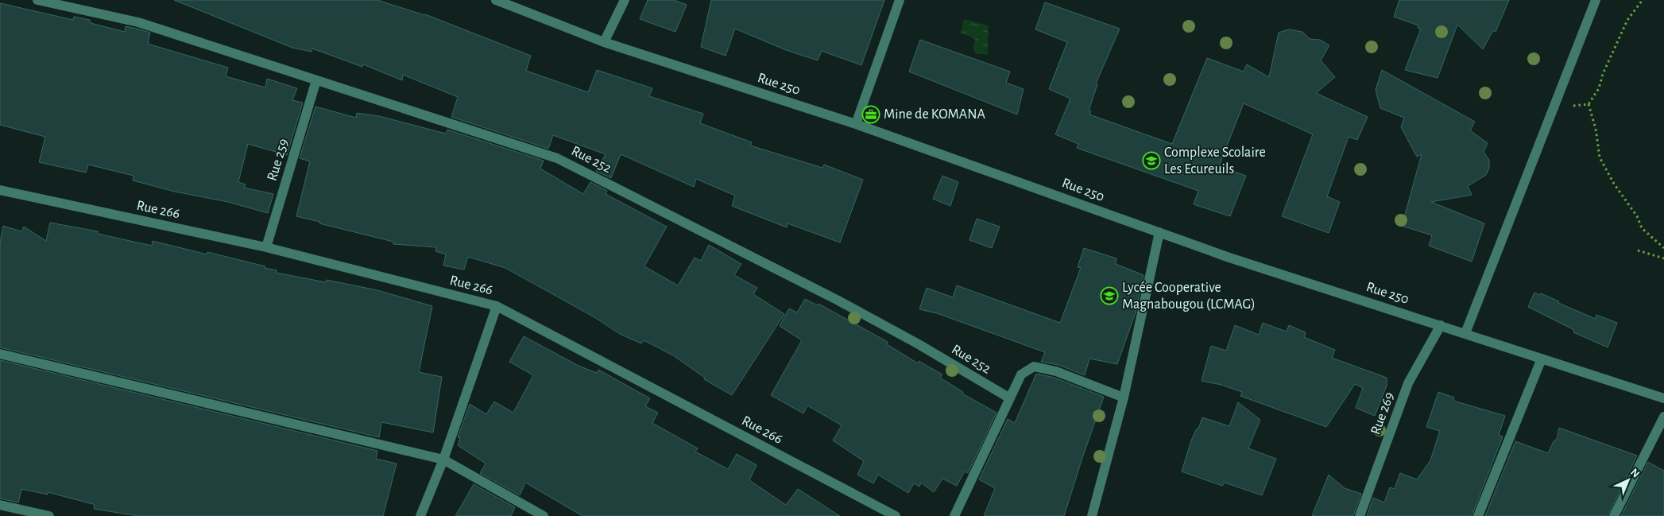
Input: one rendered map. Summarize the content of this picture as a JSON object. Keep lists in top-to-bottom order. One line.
{"streets":{"street":["Rue 250","Rue 259","Rue 252","Rue 266","Rue 269"]},"crossings":[["Rue 250","Rue 269"],["Rue 259","Rue 252"],["Rue 259","Rue 266"]],"places":{"office":["Mine de KOMANA"],"school or university":["Complexe Scolaire Les Ecureuils","Lycée Cooperative Magnabougou (LCMAG)"]},"north":"top right"}
